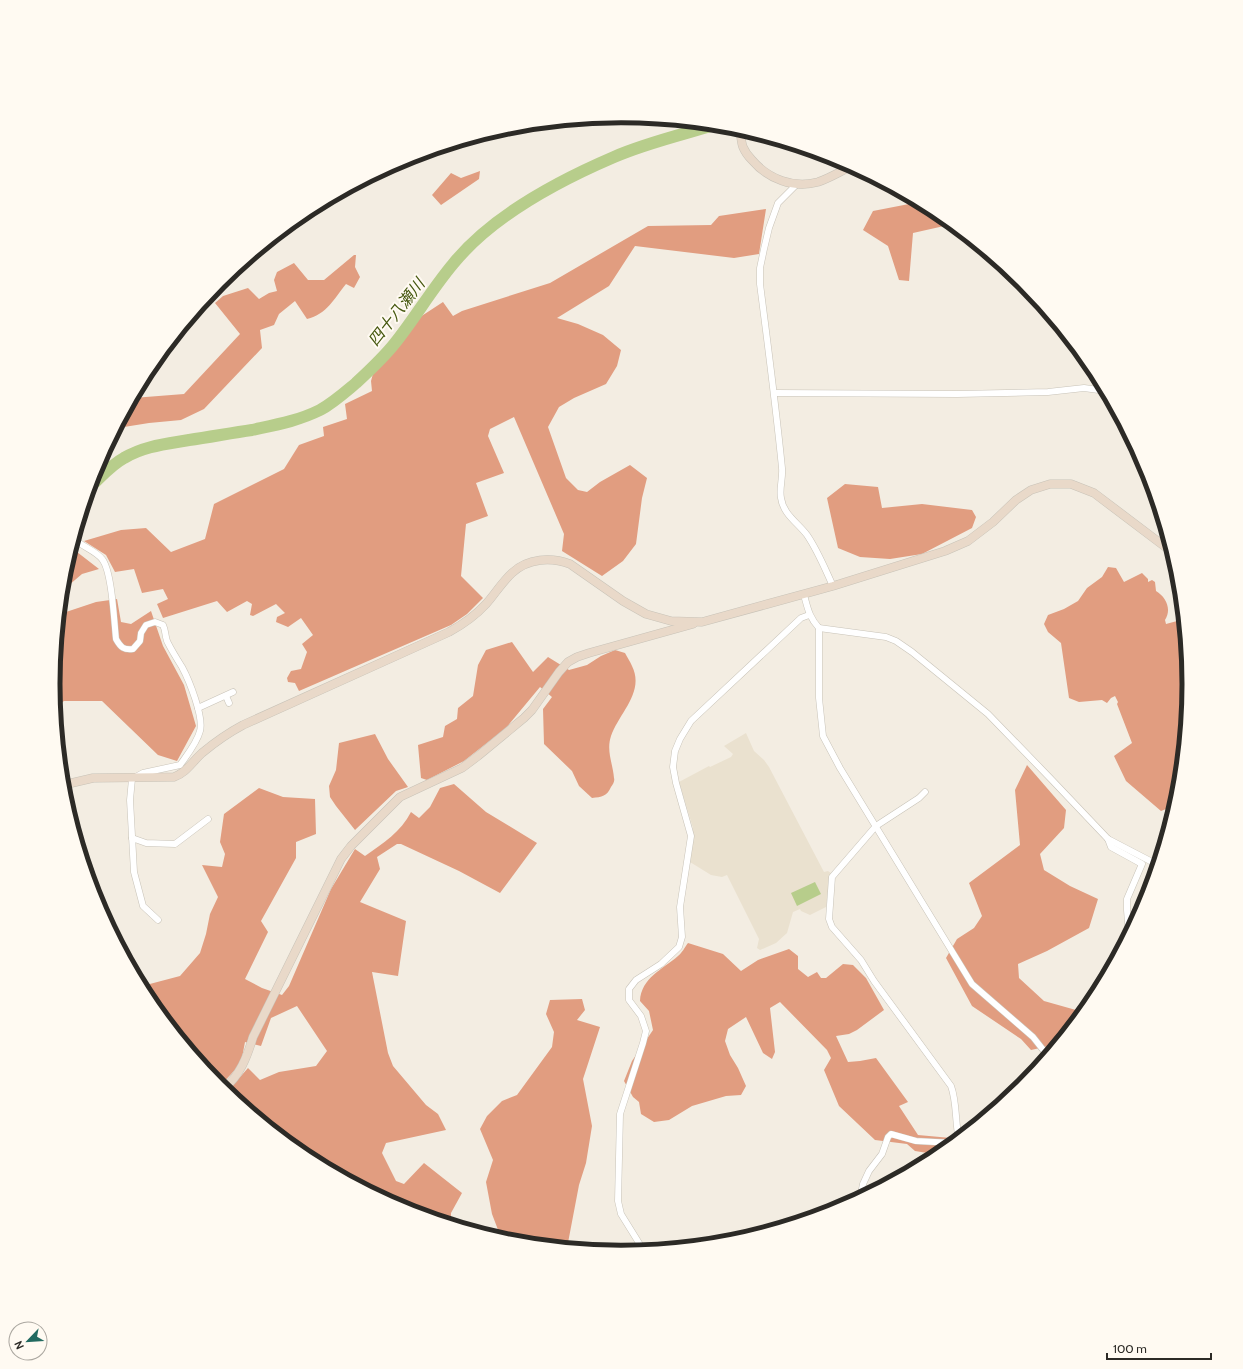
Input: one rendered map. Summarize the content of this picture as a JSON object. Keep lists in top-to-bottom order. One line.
{"water":["四十八瀬川"],"scale_bar":"100 m","north":"bottom left"}
